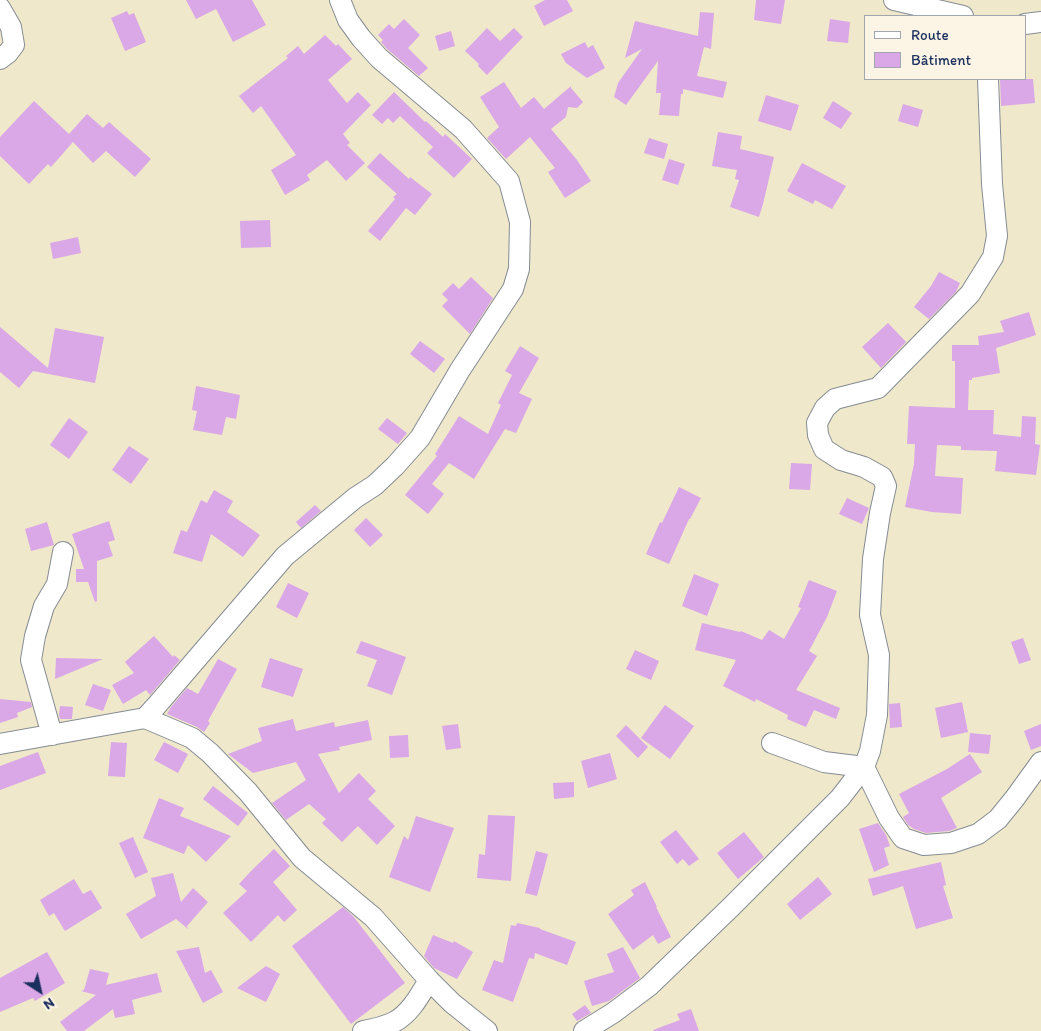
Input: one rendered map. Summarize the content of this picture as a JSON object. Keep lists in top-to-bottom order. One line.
{"legend":["Route","Bâtiment"],"north":"bottom right"}
